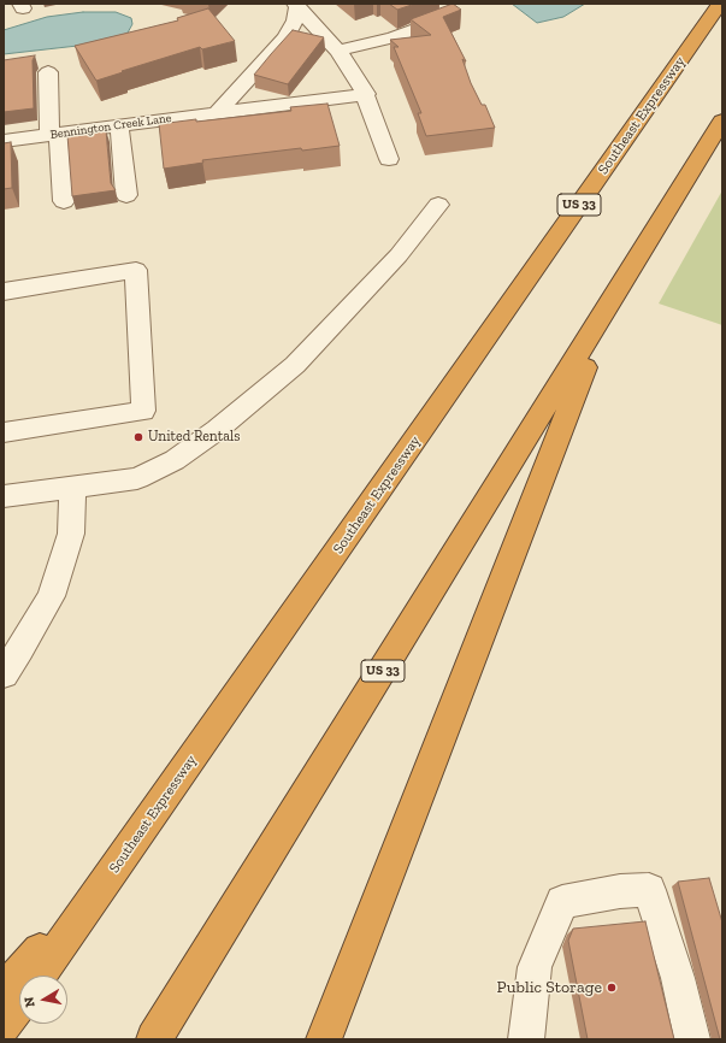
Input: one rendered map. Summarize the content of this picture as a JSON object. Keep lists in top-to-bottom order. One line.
{"streets":{"highway":["Southeast Expressway","US 33"],"street":["Bennington Creek Lane"]},"places":["United Rentals","Public Storage"],"north":"left"}
